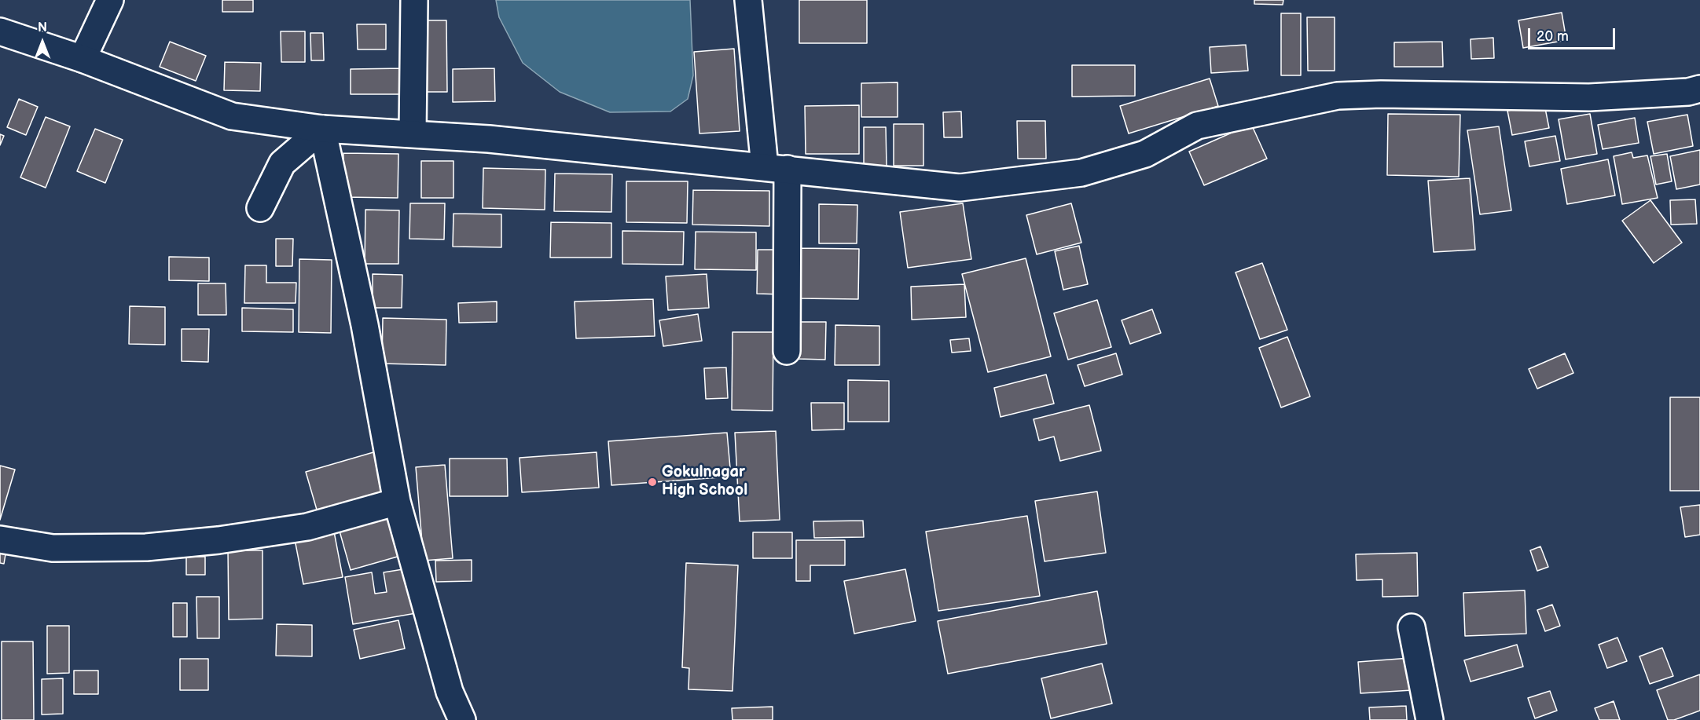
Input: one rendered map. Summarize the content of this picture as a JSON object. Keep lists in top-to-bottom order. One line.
{"places":["Gokulnagar High School"],"scale_bar":"20 m","north":"top"}
